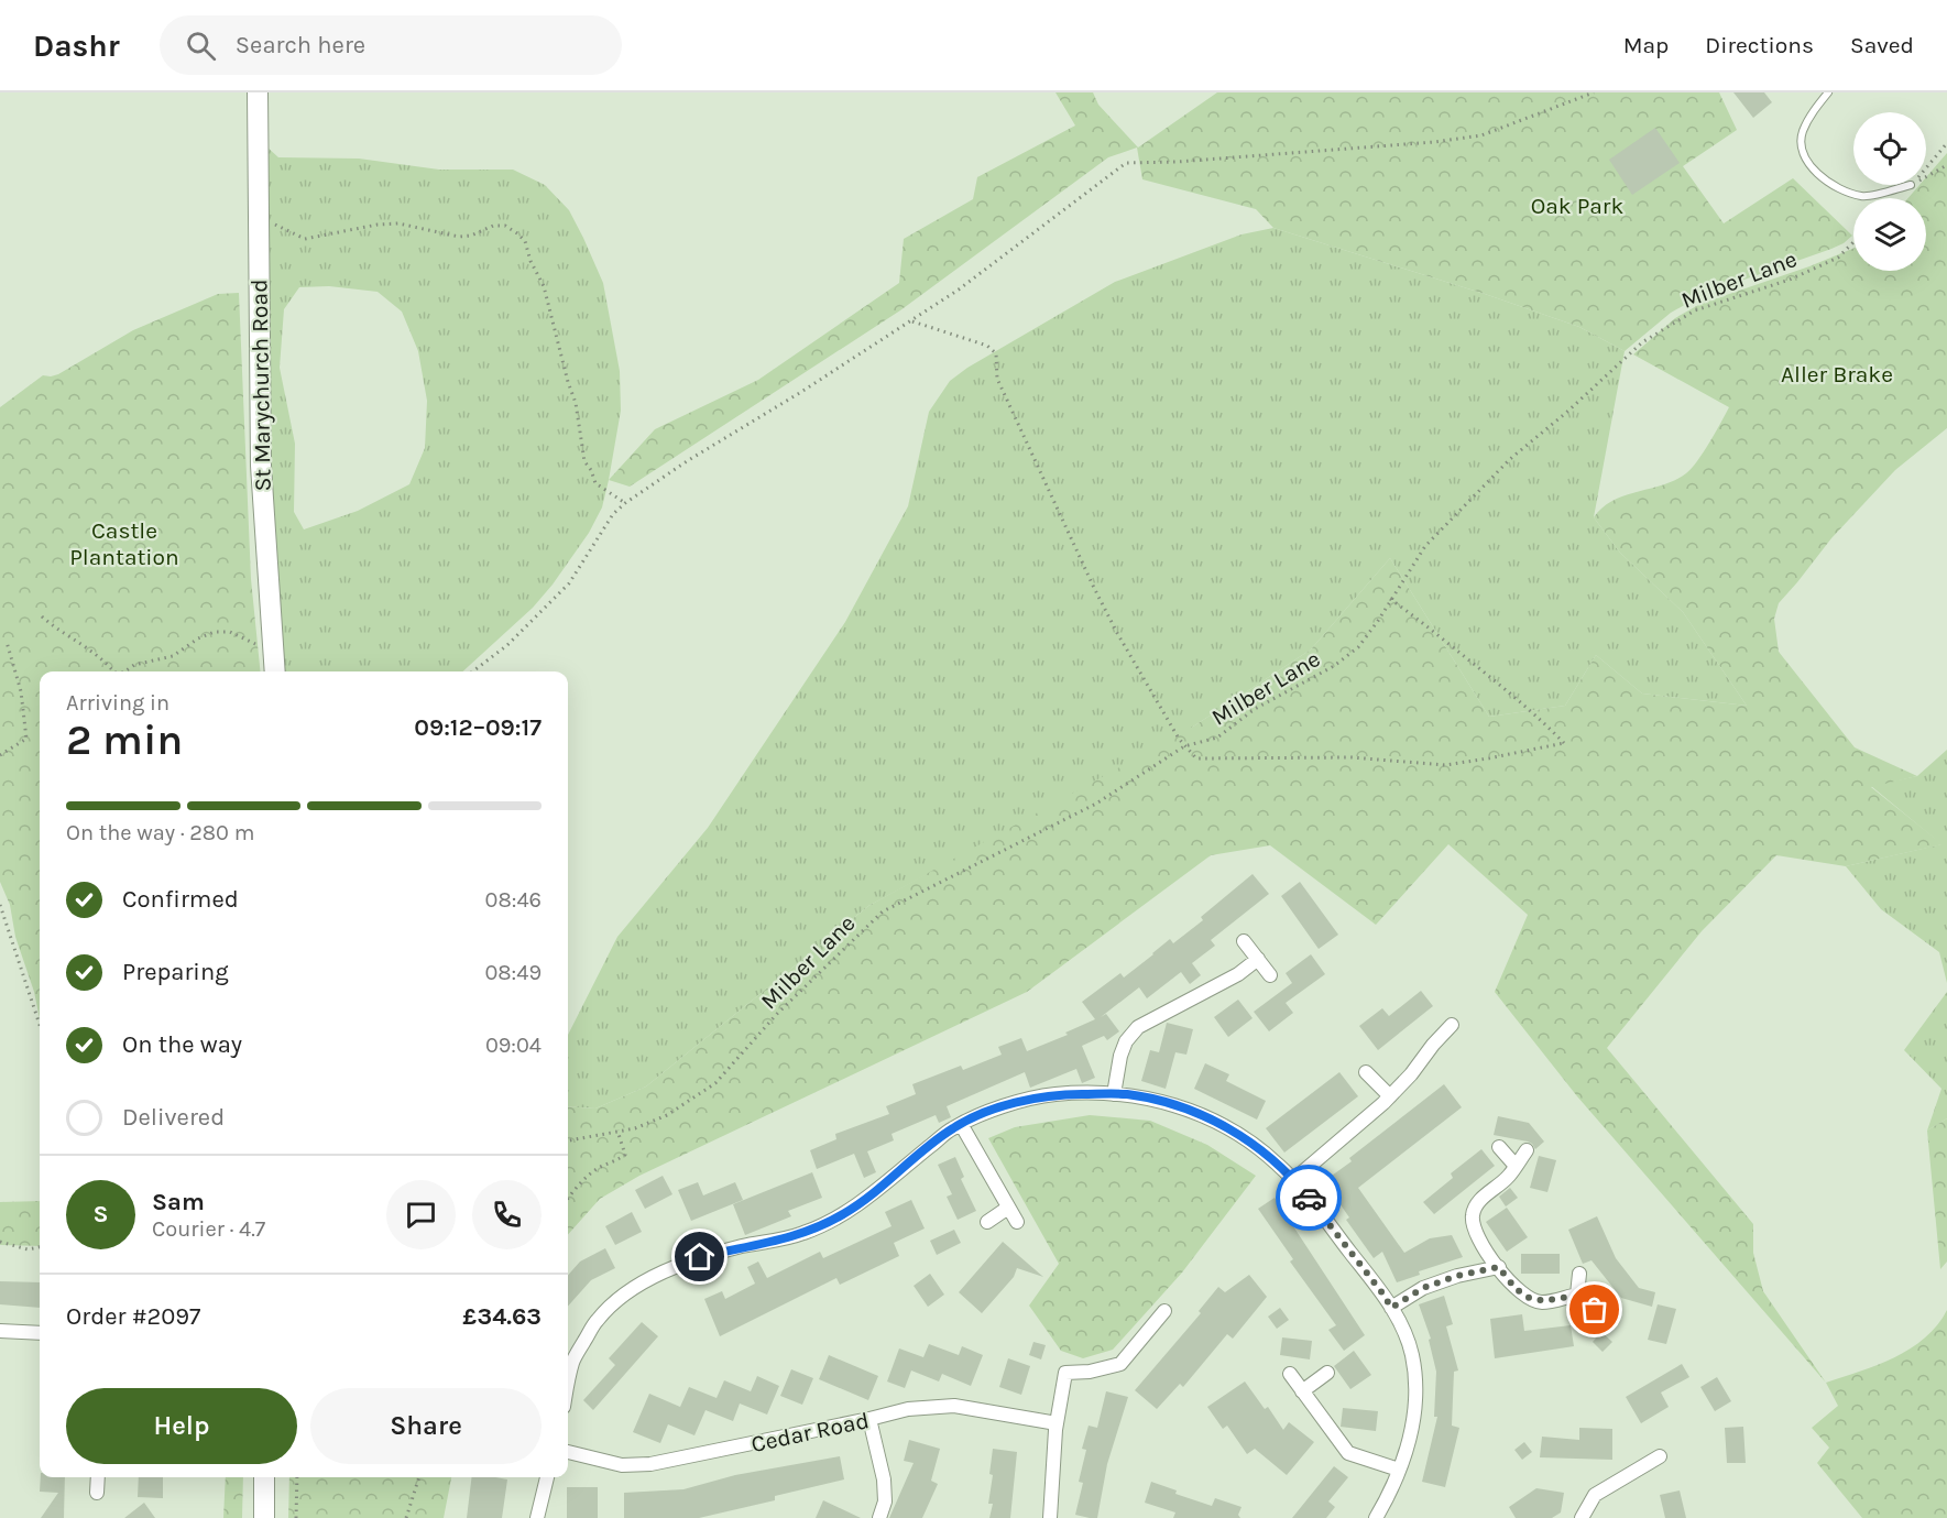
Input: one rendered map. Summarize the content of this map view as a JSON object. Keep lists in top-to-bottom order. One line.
{"streets":{"street":["St Marychurch Road","Cedar Road"],"path":["Milber Lane"]},"parks":["Oak Park","Aller Brake","Castle Plantation"],"page":{"header":"Dashr","search":"Search here","nav":["Map","Directions","Saved"],"heading":["2 min","Arriving in","09:12–09:17"],"panel":["Sam","Courier · 4.7","Order #2097","£34.63"],"bar":"On the way · 280 m","list":[["Confirmed","08:46"],["Preparing","08:49"],["On the way","09:04"],"Delivered"],"round":"S","buttons":["Help","Share"]}}
